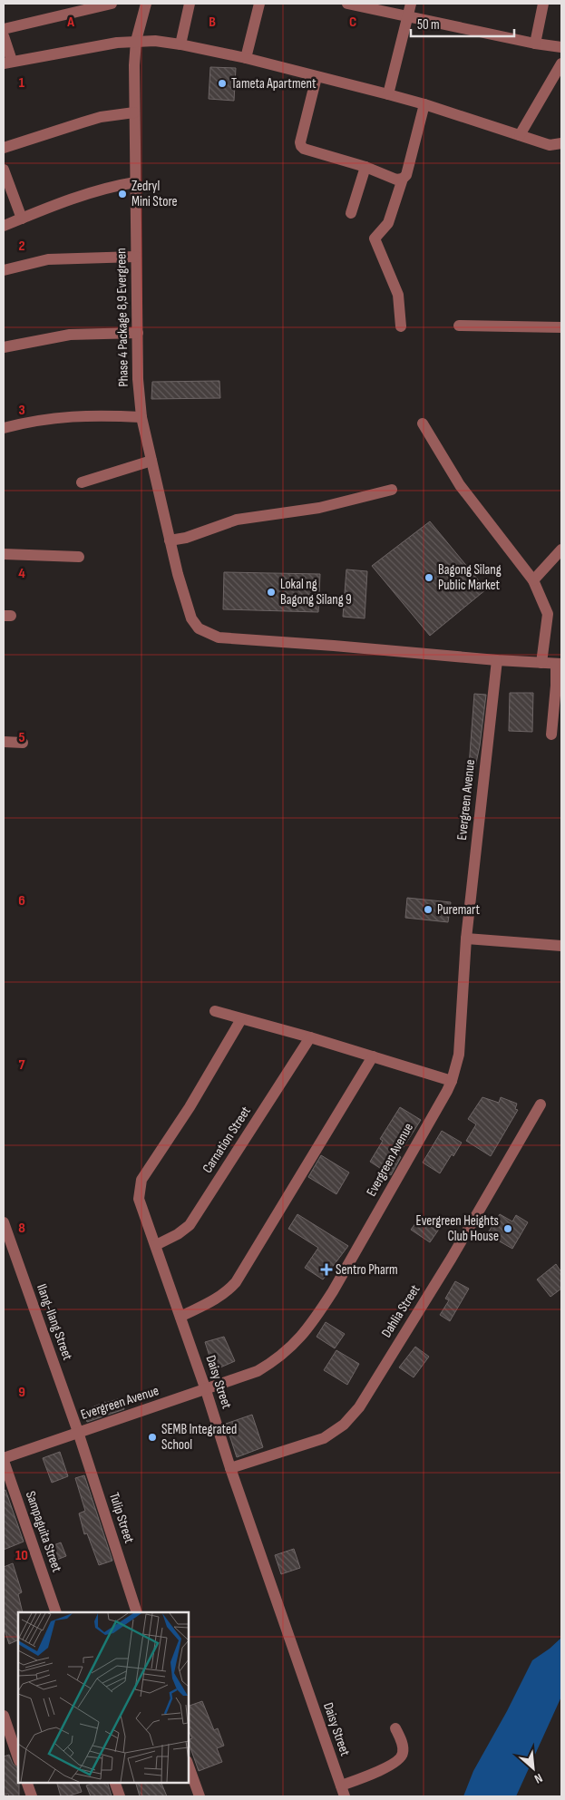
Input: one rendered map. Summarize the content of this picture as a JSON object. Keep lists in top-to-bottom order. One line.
{"streets":{"street":["Phase 4 Package 8,9 Evergreen","Evergreen Avenue","Carnation Street","Dahlia Street","Ilang-Ilang Street","Daisy Street","Tulip Street","Sampaguita Street"]},"crossings":[["Phase 4 Package 8,9 Evergreen","Evergreen Avenue"],["Evergreen Avenue","Ilang-Ilang Street"],["Evergreen Avenue","Daisy Street"],["Evergreen Avenue","Tulip Street"],["Evergreen Avenue","Sampaguita Street"],["Carnation Street","Daisy Street"],["Dahlia Street","Daisy Street"],["Ilang-Ilang Street","Tulip Street"]],"places":{"other":["Tameta Apartment","Zedryl Mini Store","Bagong Silang Public Market","Lokal ng Bagong Silang 9","Puremart","Evergreen Heights Club House","SEMB Integrated School"],"health":["Sentro Pharm"]},"scale_bar":"50 m","north":"bottom right","grid":{"columns":["A","B","C"],"rows":["1","2","3","4","5","6","7","8","9","10"]}}
